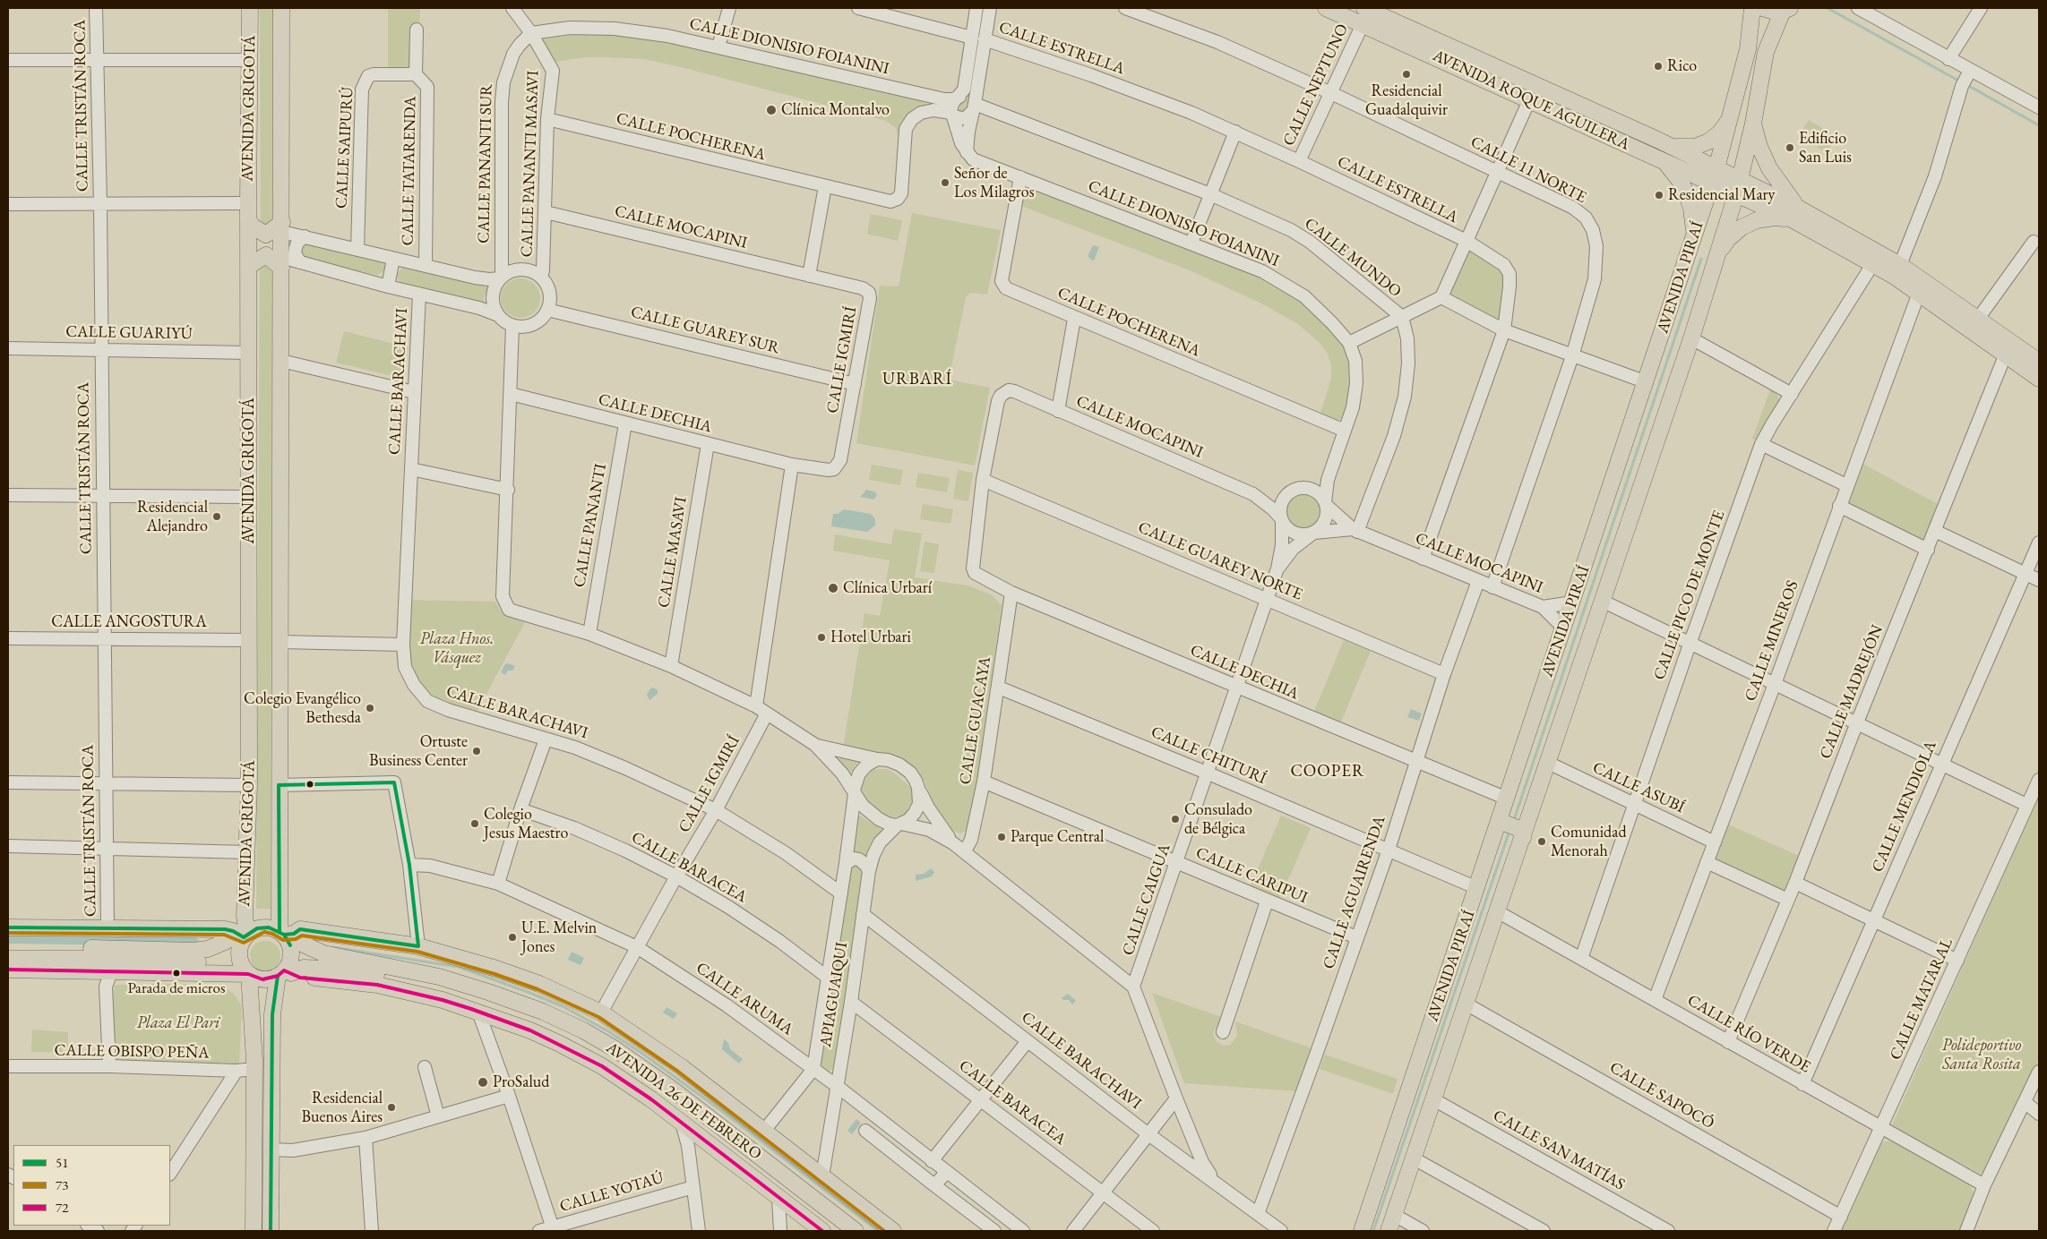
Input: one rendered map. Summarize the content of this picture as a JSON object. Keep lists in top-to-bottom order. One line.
{"streets":{"main road":["AVENIDA ROQUE AGUILERA","AVENIDA GRIGOTÁ","AVENIDA PIRAÍ","AVENIDA 26 DE FEBRERO"],"street":["CALLE DIONISIO FOIANINI","CALLE ESTRELLA","CALLE NEPTUNO","CALLE TRISTÁN ROCA","CALLE POCHERENA","CALLE SAIPURÚ","CALLE PANANTI SUR","CALLE PANANTI MASAVI","CALLE 11 NORTE","CALLE TATARENDA","CALLE MOCAPINI","CALLE MUNDO","CALLE GUAREY SUR","CALLE GUARIYÚ","CALLE IGMIRÍ","CALLE BARACHAVI","CALLE DECHIA","CALLE PANANTI","CALLE MASAVI","CALLE GUAREY NORTE","CALLE PICO DE MONTE","CALLE ANGOSTURA","CALLE MINEROS","CALLE MADREJÓN","CALLE GUACAYA","CALLE CHITURÍ","CALLE ASUBÍ","CALLE MENDIOLA","CALLE BARACEA","CALLE CARIPUI","CALLE AGUAIRENDA","CALLE CAIGUA","APIAGUAIQUI","CALLE ARUMA","CALLE MATARAL","CALLE RÍO VERDE","CALLE OBISPO PEÑA","CALLE SAPOCÓ","CALLE SAN MATÍAS","CALLE YOTAÚ"]},"crossings":[["CALLE DIONISIO FOIANINI","CALLE POCHERENA"],["CALLE DIONISIO FOIANINI","CALLE PANANTI SUR"],["CALLE DIONISIO FOIANINI","CALLE PANANTI MASAVI"],["CALLE DIONISIO FOIANINI","CALLE MOCAPINI"],["CALLE DIONISIO FOIANINI","CALLE CAIGUA"],["CALLE ESTRELLA","CALLE NEPTUNO"],["CALLE ESTRELLA","CALLE MOCAPINI"],["CALLE NEPTUNO","AVENIDA ROQUE AGUILERA"],["CALLE NEPTUNO","CALLE 11 NORTE"],["AVENIDA ROQUE AGUILERA","AVENIDA PIRAÍ"],["CALLE TRISTÁN ROCA","CALLE GUARIYÚ"],["CALLE TRISTÁN ROCA","CALLE ANGOSTURA"],["AVENIDA GRIGOTÁ","CALLE GUARIYÚ"],["AVENIDA GRIGOTÁ","CALLE ANGOSTURA"],["AVENIDA GRIGOTÁ","AVENIDA 26 DE FEBRERO"],["CALLE POCHERENA","CALLE PANANTI MASAVI"],["CALLE SAIPURÚ","CALLE TATARENDA"],["CALLE PANANTI SUR","CALLE PANANTI MASAVI"],["CALLE PANANTI SUR","CALLE GUAREY SUR"],["CALLE PANANTI MASAVI","CALLE MOCAPINI"],["CALLE PANANTI MASAVI","CALLE GUAREY SUR"],["CALLE 11 NORTE","CALLE MOCAPINI"],["CALLE MOCAPINI","CALLE MUNDO"],["CALLE MOCAPINI","AVENIDA PIRAÍ"],["CALLE MOCAPINI","CALLE IGMIRÍ"],["CALLE MOCAPINI","CALLE DECHIA"],["CALLE MOCAPINI","CALLE GUAREY NORTE"],["CALLE MOCAPINI","CALLE AGUAIRENDA"],["CALLE MOCAPINI","CALLE CAIGUA"],["AVENIDA PIRAÍ","CALLE DECHIA"],["AVENIDA PIRAÍ","CALLE CHITURÍ"],["AVENIDA PIRAÍ","CALLE ASUBÍ"],["AVENIDA PIRAÍ","CALLE RÍO VERDE"],["AVENIDA PIRAÍ","CALLE SAPOCÓ"],["AVENIDA PIRAÍ","CALLE SAN MATÍAS"],["CALLE GUAREY SUR","CALLE IGMIRÍ"],["CALLE IGMIRÍ","CALLE BARACHAVI"],["CALLE IGMIRÍ","CALLE DECHIA"],["CALLE IGMIRÍ","CALLE BARACEA"],["CALLE IGMIRÍ","CALLE ARUMA"],["CALLE IGMIRÍ","AVENIDA 26 DE FEBRERO"],["CALLE BARACHAVI","CALLE AGUAIRENDA"],["CALLE BARACHAVI","APIAGUAIQUI"],["CALLE DECHIA","CALLE PANANTI"],["CALLE DECHIA","CALLE MASAVI"],["CALLE DECHIA","CALLE GUAREY NORTE"],["CALLE DECHIA","CALLE GUACAYA"],["CALLE DECHIA","CALLE AGUAIRENDA"],["CALLE DECHIA","CALLE CAIGUA"],["CALLE GUAREY NORTE","CALLE AGUAIRENDA"],["CALLE GUAREY NORTE","CALLE CAIGUA"],["CALLE PICO DE MONTE","CALLE ASUBÍ"],["CALLE PICO DE MONTE","CALLE RÍO VERDE"],["CALLE MINEROS","CALLE ASUBÍ"],["CALLE MINEROS","CALLE RÍO VERDE"],["CALLE MADREJÓN","CALLE RÍO VERDE"],["CALLE GUACAYA","CALLE CHITURÍ"],["CALLE GUACAYA","CALLE CARIPUI"],["CALLE CHITURÍ","CALLE AGUAIRENDA"],["CALLE CHITURÍ","CALLE CAIGUA"],["CALLE MENDIOLA","CALLE RÍO VERDE"],["CALLE BARACEA","APIAGUAIQUI"],["CALLE CARIPUI","CALLE AGUAIRENDA"],["CALLE CARIPUI","CALLE CAIGUA"],["APIAGUAIQUI","CALLE ARUMA"],["APIAGUAIQUI","AVENIDA 26 DE FEBRERO"],["CALLE MATARAL","CALLE RÍO VERDE"],["CALLE MATARAL","CALLE SAPOCÓ"]],"districts":["URBARÍ","COOPER"],"parks":["Plaza Hnos. Vásquez","Plaza El Pari","Polideportivo Santa Rosita"],"places":["Rico","Residencial Guadalquivir","Clínica Montalvo","Edificio San Luis","Señor de Los Milagros","Residencial Mary","Residencial Alejandro","Clínica Urbarí","Hotel Urbari","Colegio Evangélico Bethesda","Ortuste Business Center","Consulado de Bélgica","Colegio Jesus Maestro","Parque Central","Comunidad Menorah","U.E. Melvin Jones","Parada de micros","ProSalud","Residencial Buenos Aires"],"lines":["transit line 51","transit line 73","transit line 72"],"legend":["51","73","72"]}
